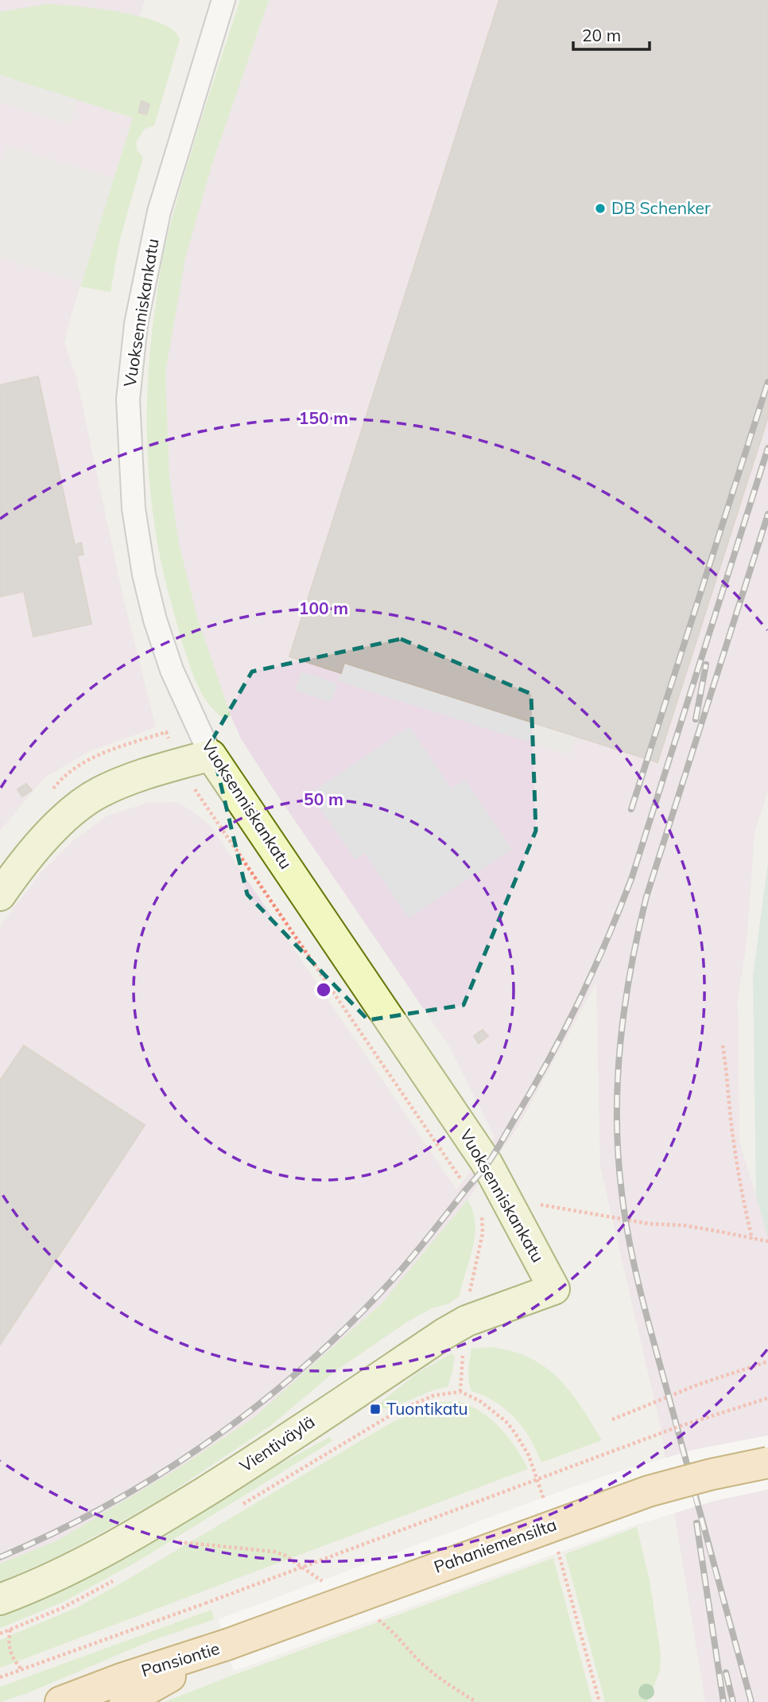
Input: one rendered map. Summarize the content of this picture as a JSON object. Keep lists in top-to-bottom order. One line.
{"streets":{"main road":["Pahaniemensilta","Pansiontie"],"street":["Vuoksenniskankatu","Vientiväylä"]},"crossings":[["Vuoksenniskankatu","Vientiväylä"],["Pahaniemensilta","Pansiontie"]],"places":{"other":["DB Schenker"],"transit":["Tuontikatu"]},"scale_bar":"20 m","rings":["150 m","100 m","50 m"]}
